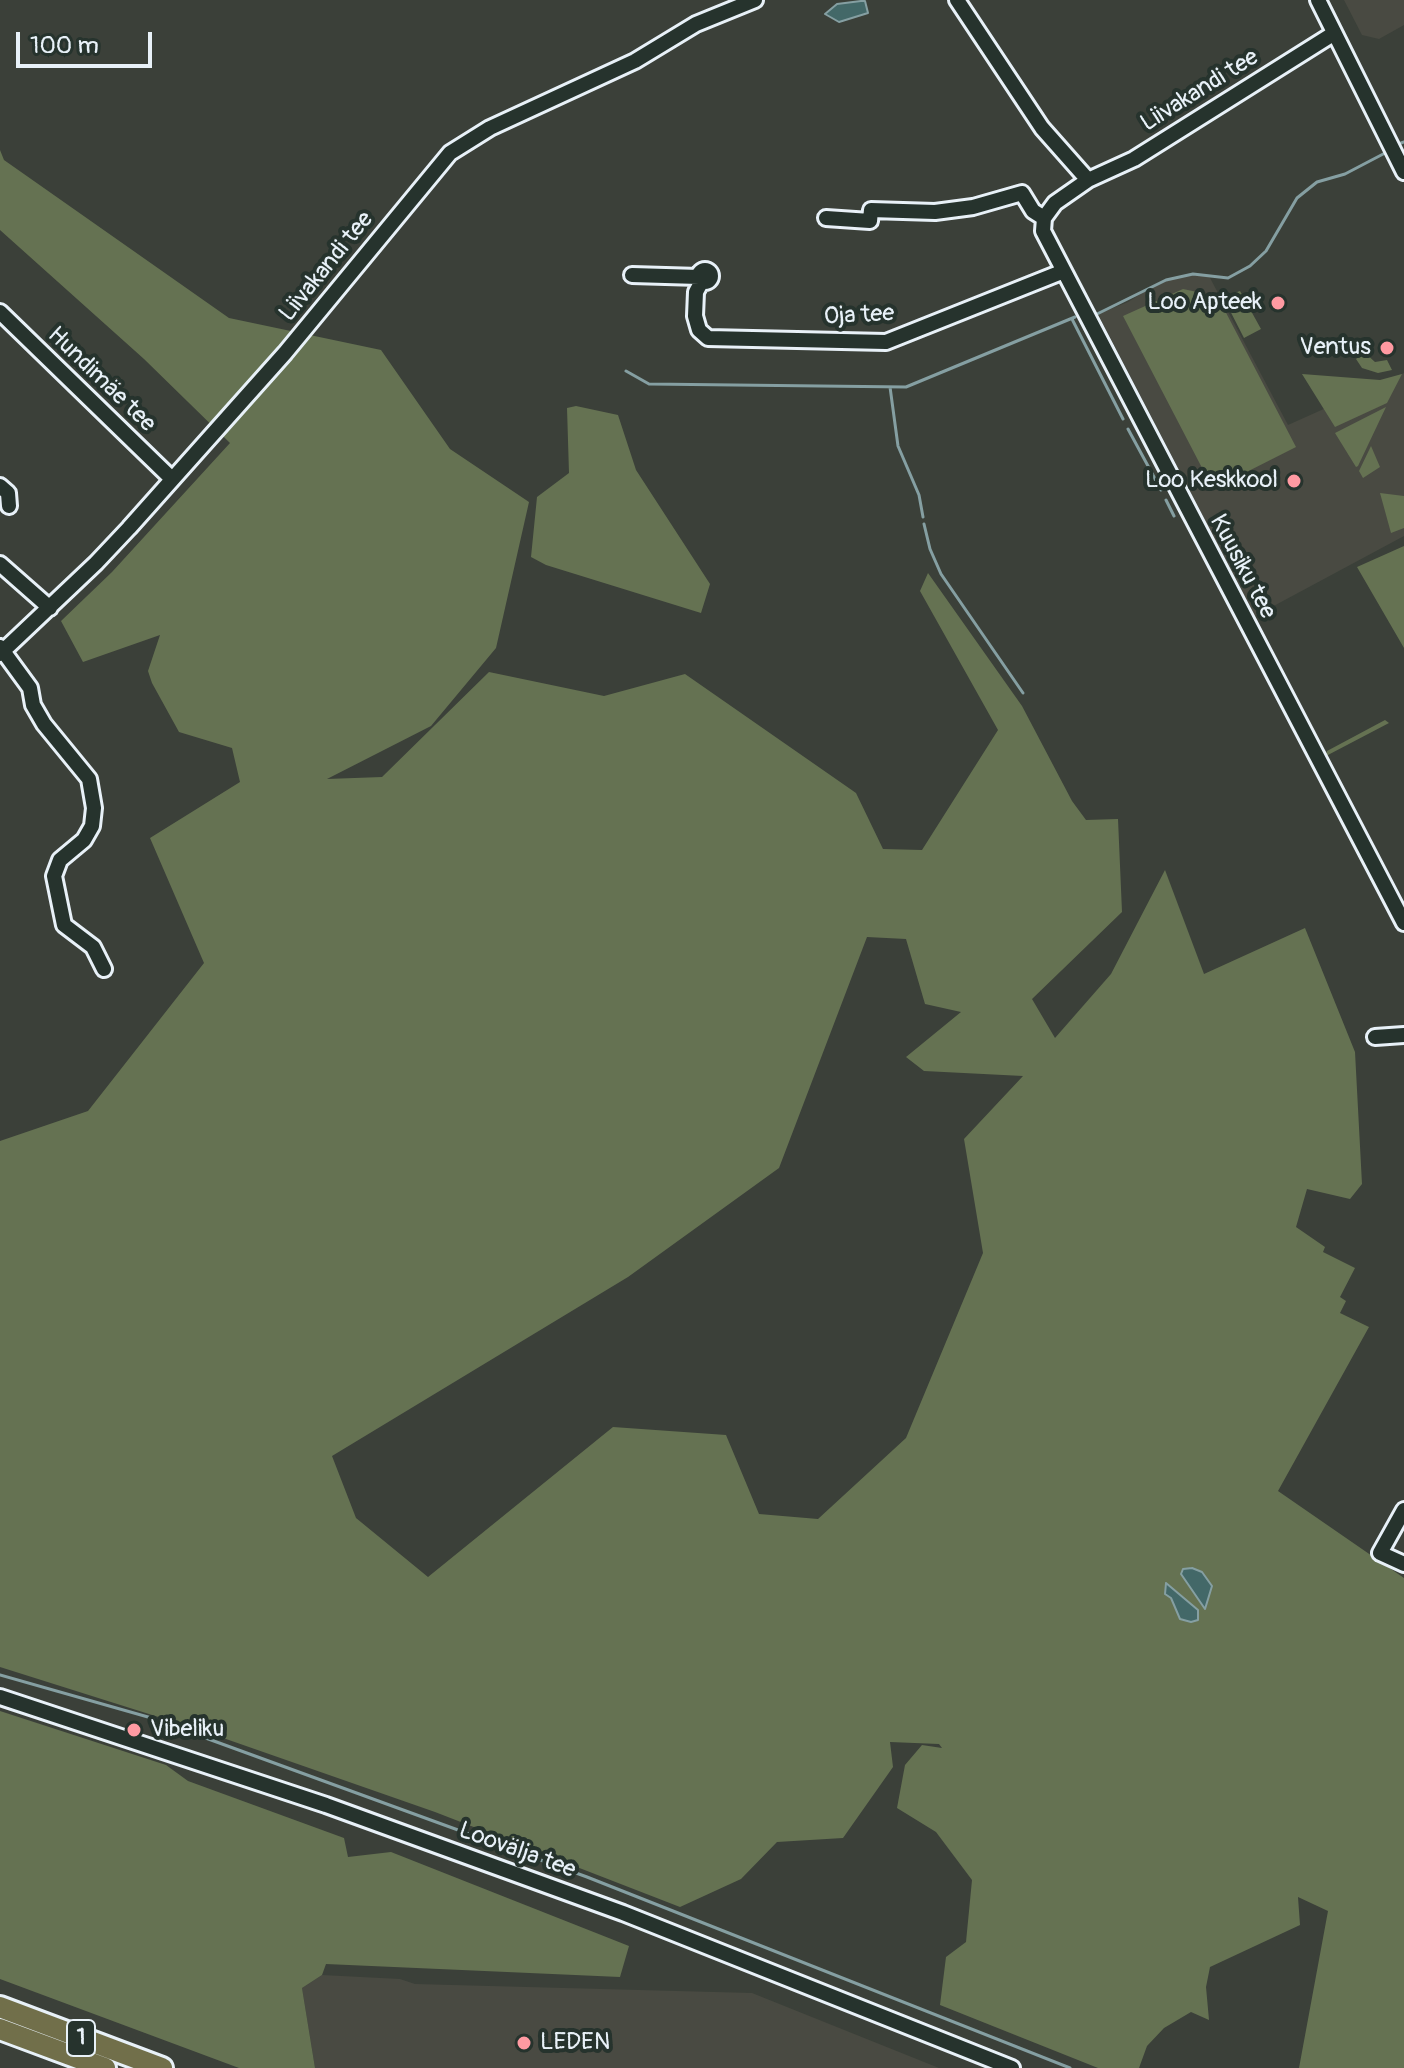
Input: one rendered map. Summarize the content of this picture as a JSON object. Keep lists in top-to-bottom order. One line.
{"streets":{"highway":["1"],"street":["Liivakandi tee","Oja tee","Hundimäe tee","Kuusiku tee","Loovälja tee"]},"crossings":[["Liivakandi tee","Hundimäe tee"],["Liivakandi tee","Kuusiku tee"],["Oja tee","Kuusiku tee"]],"places":["Loo Apteek","Ventus","Loo Keskkool","Vibeliku","LEDEN"],"scale_bar":"100 m"}
